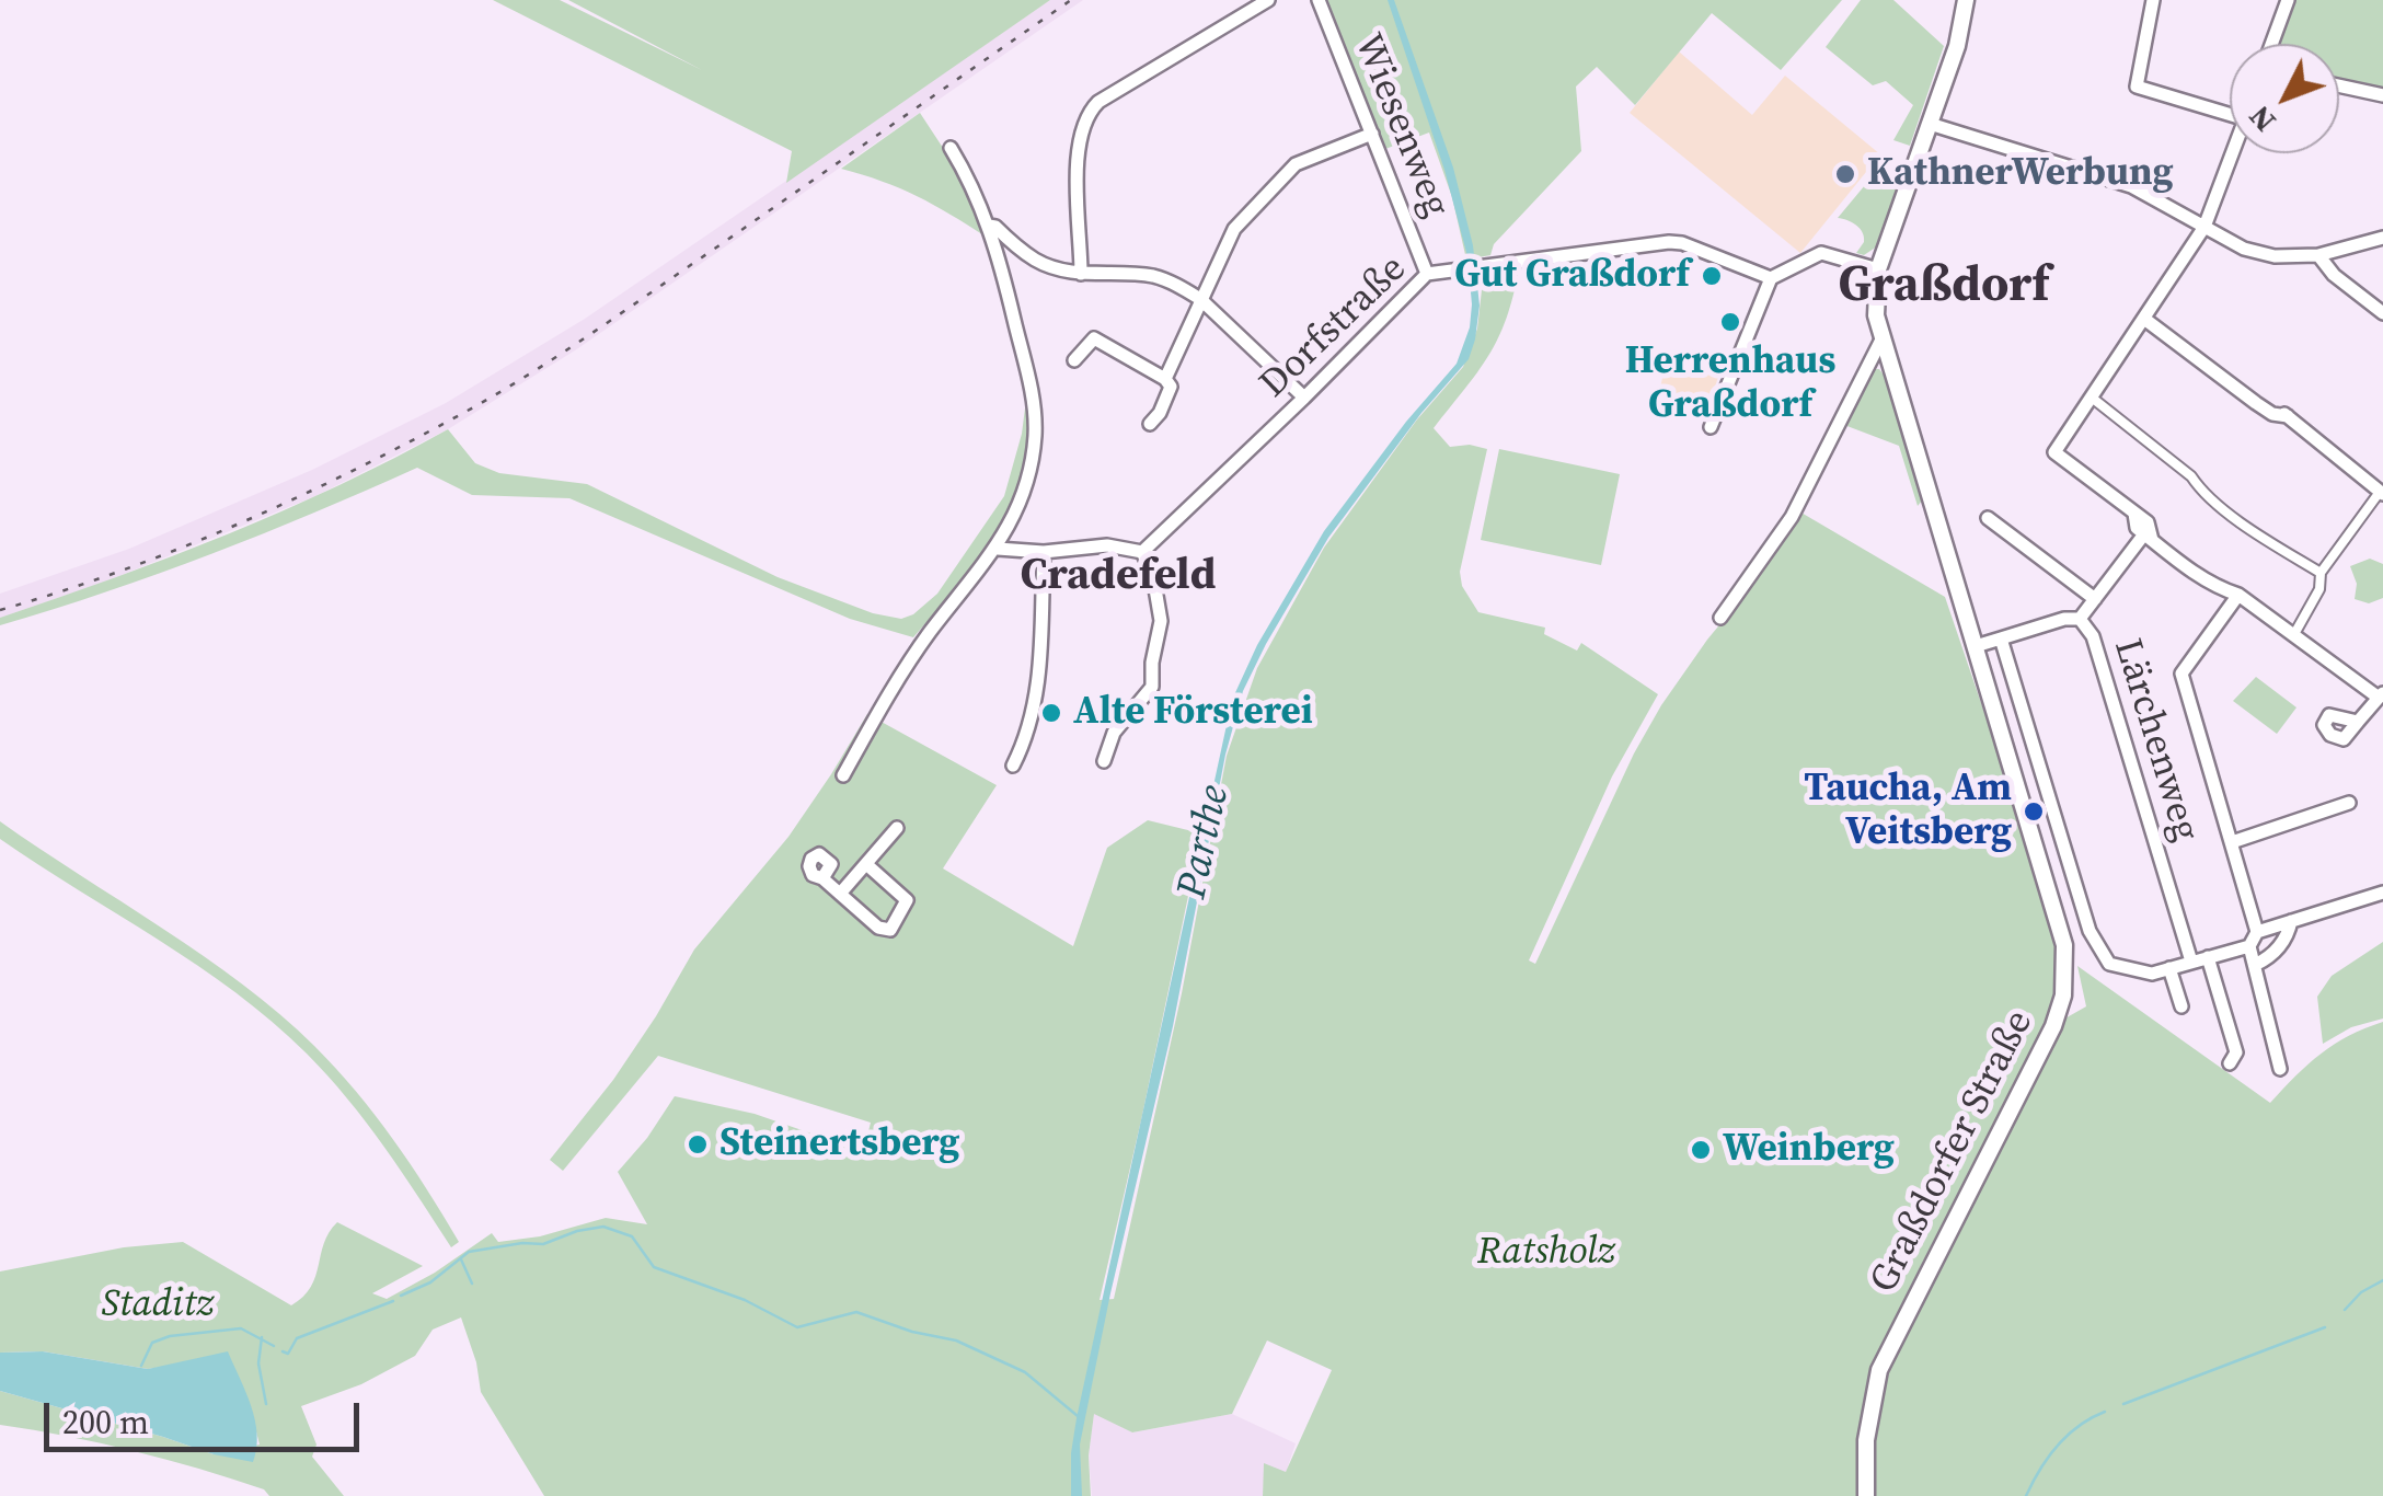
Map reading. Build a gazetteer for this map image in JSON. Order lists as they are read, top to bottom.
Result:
{
  "streets": {
    "street": [
      "Wiesenweg",
      "Dorfstraße",
      "Lärchenweg",
      "Graßdorfer Straße"
    ]
  },
  "crossings": [
    ["Wiesenweg", "Dorfstraße"]
  ],
  "districts": ["Graßdorf", "Cradefeld"],
  "water": ["Parthe"],
  "parks": ["Ratsholz", "Staditz"],
  "places": [
    "KathnerWerbung",
    "Gut Graßdorf",
    "Herrenhaus Graßdorf",
    "Alte Försterei",
    "Taucha, Am Veitsberg",
    "Steinertsberg",
    "Weinberg"
  ],
  "scale_bar": "200 m",
  "north": "bottom left"
}
